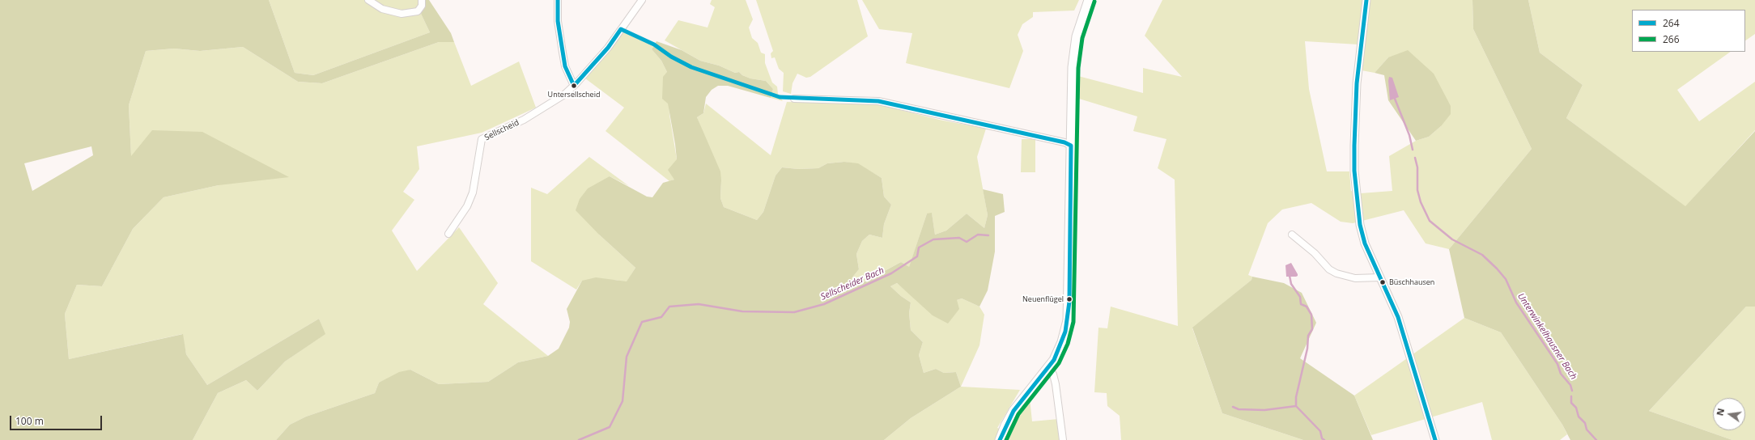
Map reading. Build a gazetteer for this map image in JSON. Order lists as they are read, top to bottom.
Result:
{
  "streets": {
    "street": ["Sellscheid"]
  },
  "water": ["Sellscheider Bach", "Unterwinkelhausner Bach"],
  "places": ["Untersellscheid", "Büschhausen", "Neuenflügel"],
  "lines": ["transit line 264", "transit line 266"],
  "legend": ["264", "266"],
  "scale_bar": "100 m",
  "north": "left"
}
